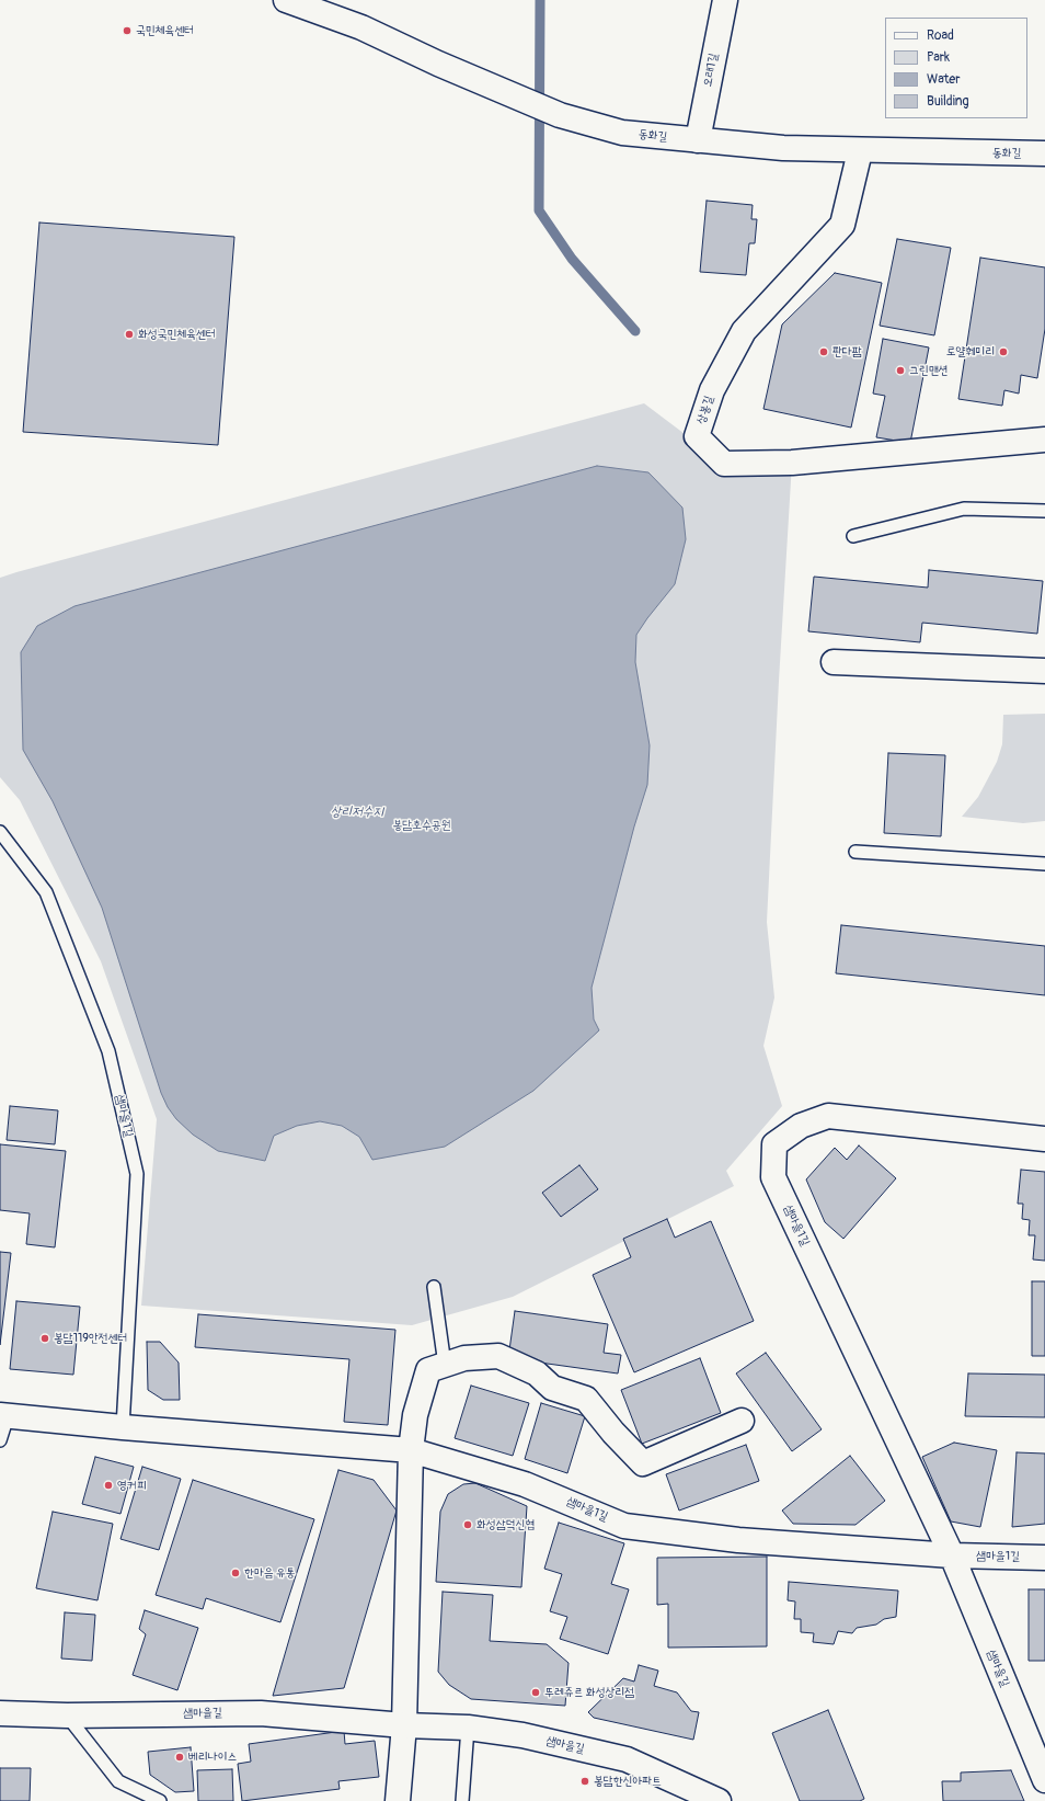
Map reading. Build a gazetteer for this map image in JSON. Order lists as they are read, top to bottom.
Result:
{
  "streets": {
    "street": [
      "오래1길",
      "동화길",
      "상봉길",
      "샘마을1길",
      "샘마을길"
    ]
  },
  "crossings": [
    ["오래1길", "동화길"],
    ["동화길", "상봉길"],
    ["샘마을1길", "샘마을길"]
  ],
  "water": ["상리저수지"],
  "parks": ["봉담호수공원"],
  "places": [
    "국민체육센터",
    "화성국민체육센터",
    "판다팜",
    "로얄훼미리",
    "그린맨션",
    "봉담119안전센터",
    "영커피",
    "화성삼덕신협",
    "한마음 유통",
    "뚜레쥬르 화성상리점",
    "베리나이스",
    "봉담한신아파트"
  ],
  "legend": [
    "Road",
    "Park",
    "Water",
    "Building"
  ]
}
